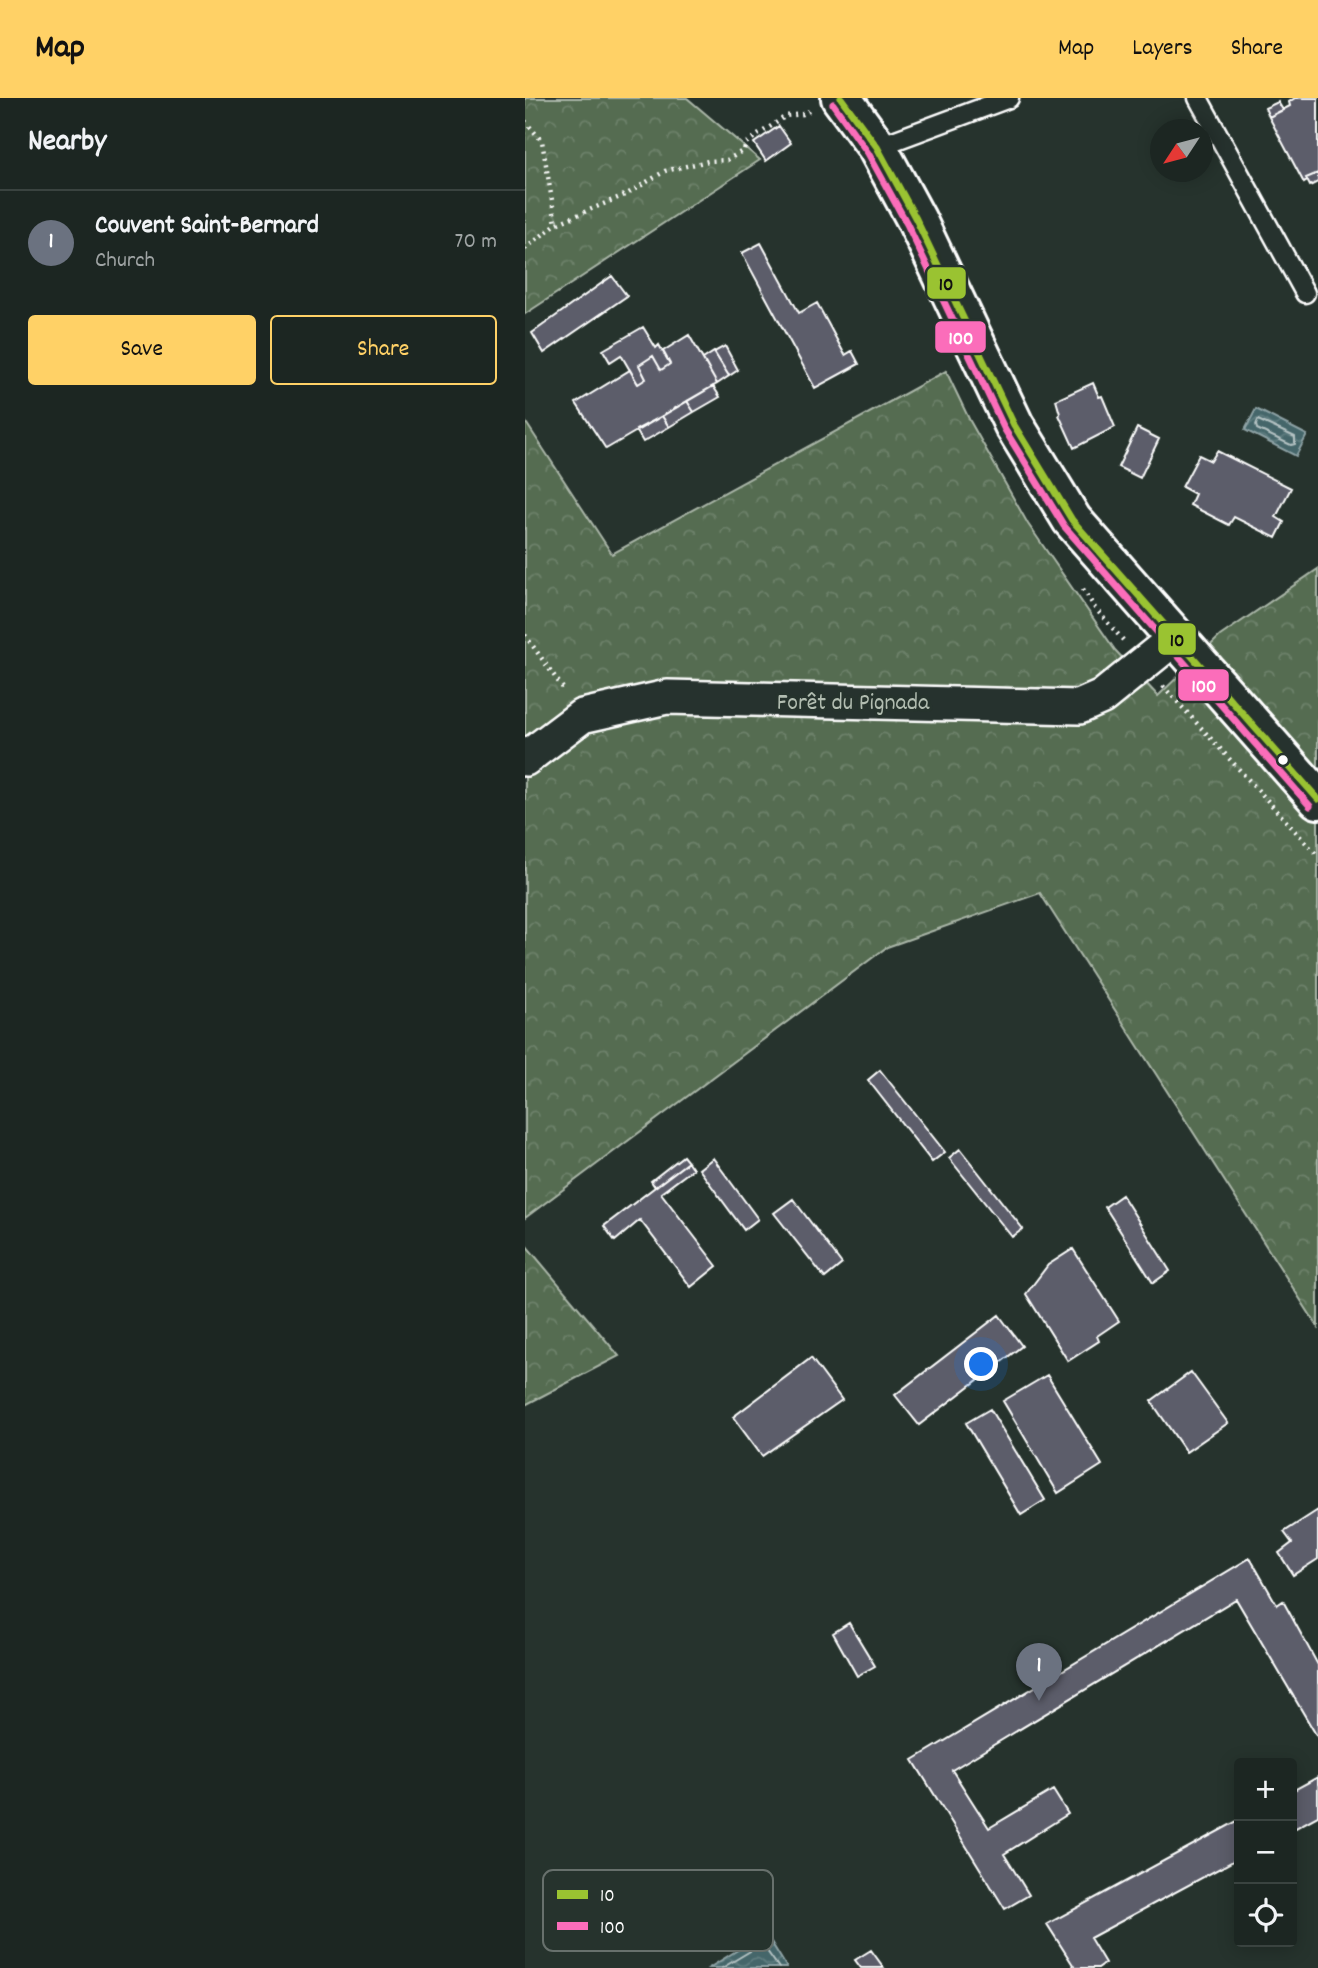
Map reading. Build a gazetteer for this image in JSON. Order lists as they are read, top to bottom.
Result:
{
  "parks": ["Forêt du Pignada"],
  "lines": ["transit line 10", "transit line 100"],
  "legend": ["10", "100"],
  "north": "bottom left",
  "page": {
    "header": "Map",
    "nav": ["Map", "Layers", "Share"],
    "heading": "Nearby",
    "list": [
      {
        "mark": "1",
        "name": "Couvent Saint-Bernard",
        "note": "Church",
        "value": "70 m"
      }
    ],
    "buttons": ["Save", "Share"],
    "pins": "1",
    "map_buttons": ["+", "−"]
  }
}
